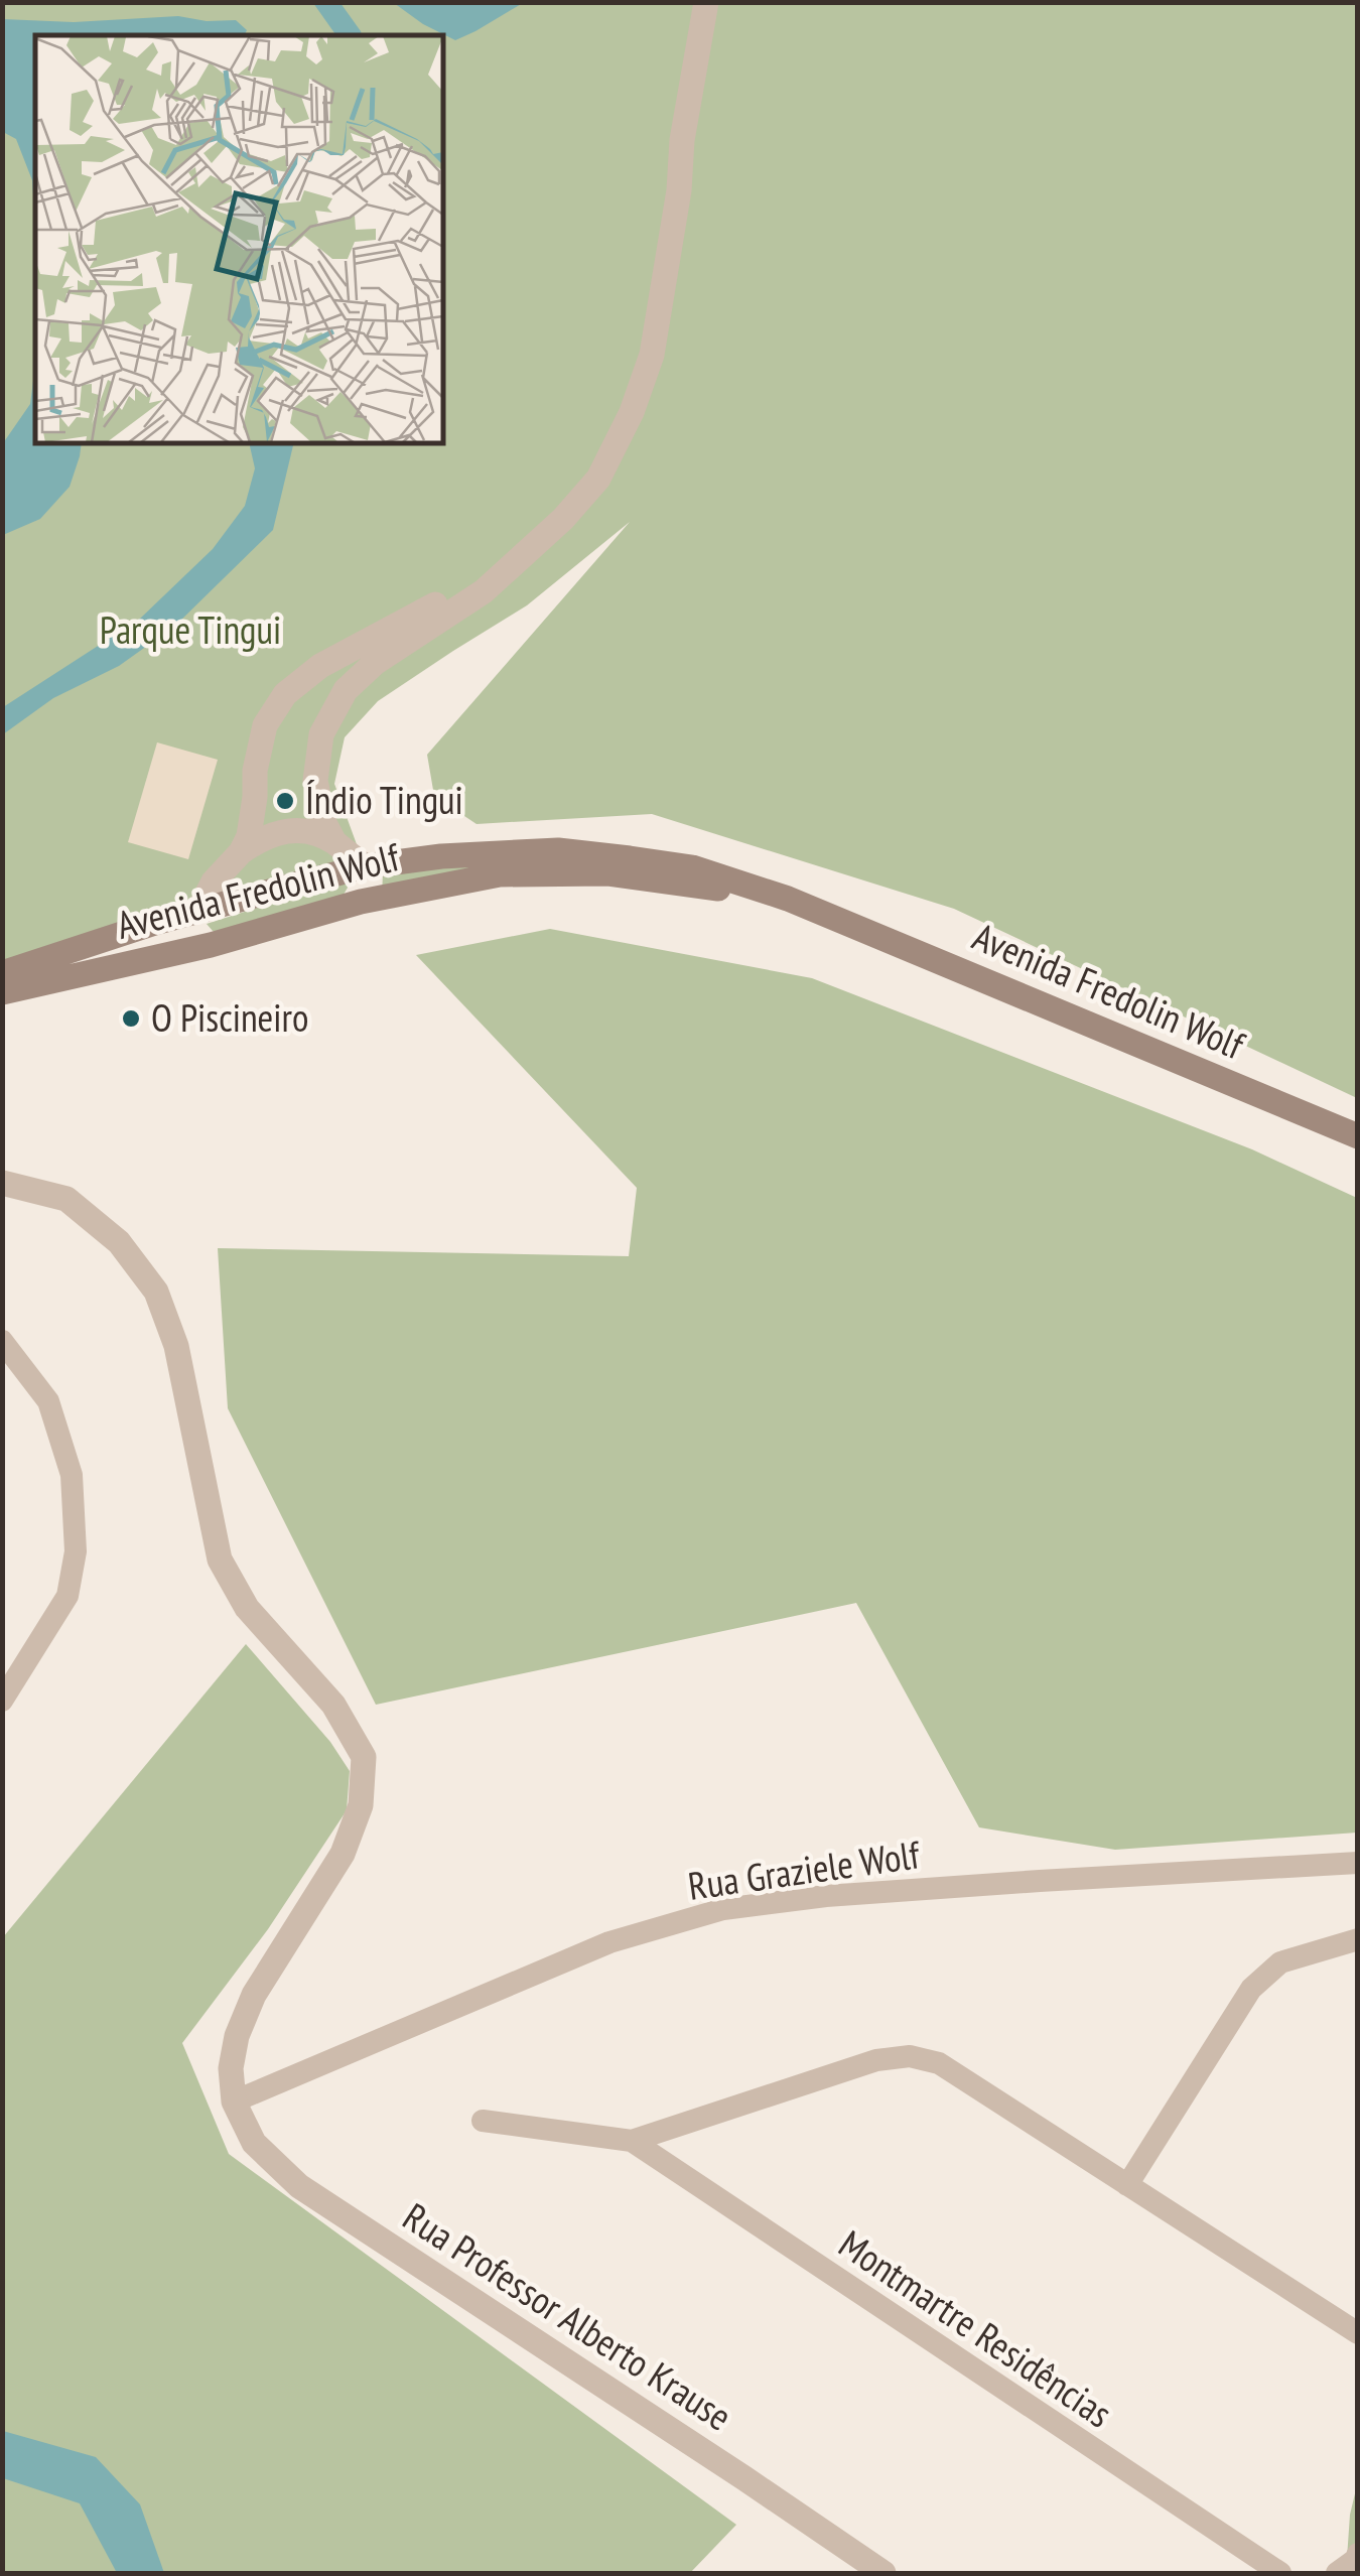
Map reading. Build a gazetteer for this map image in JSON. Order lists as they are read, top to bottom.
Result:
{
  "streets": {
    "main road": ["Avenida Fredolin Wolf"],
    "street": ["Rua Graziele Wolf", "Rua Professor Alberto Krause", "Montmartre Residências"]
  },
  "crossings": [
    ["Rua Graziele Wolf", "Rua Professor Alberto Krause"]
  ],
  "parks": ["Parque Tingui"],
  "places": ["Índio Tingui", "O Piscineiro"]
}
